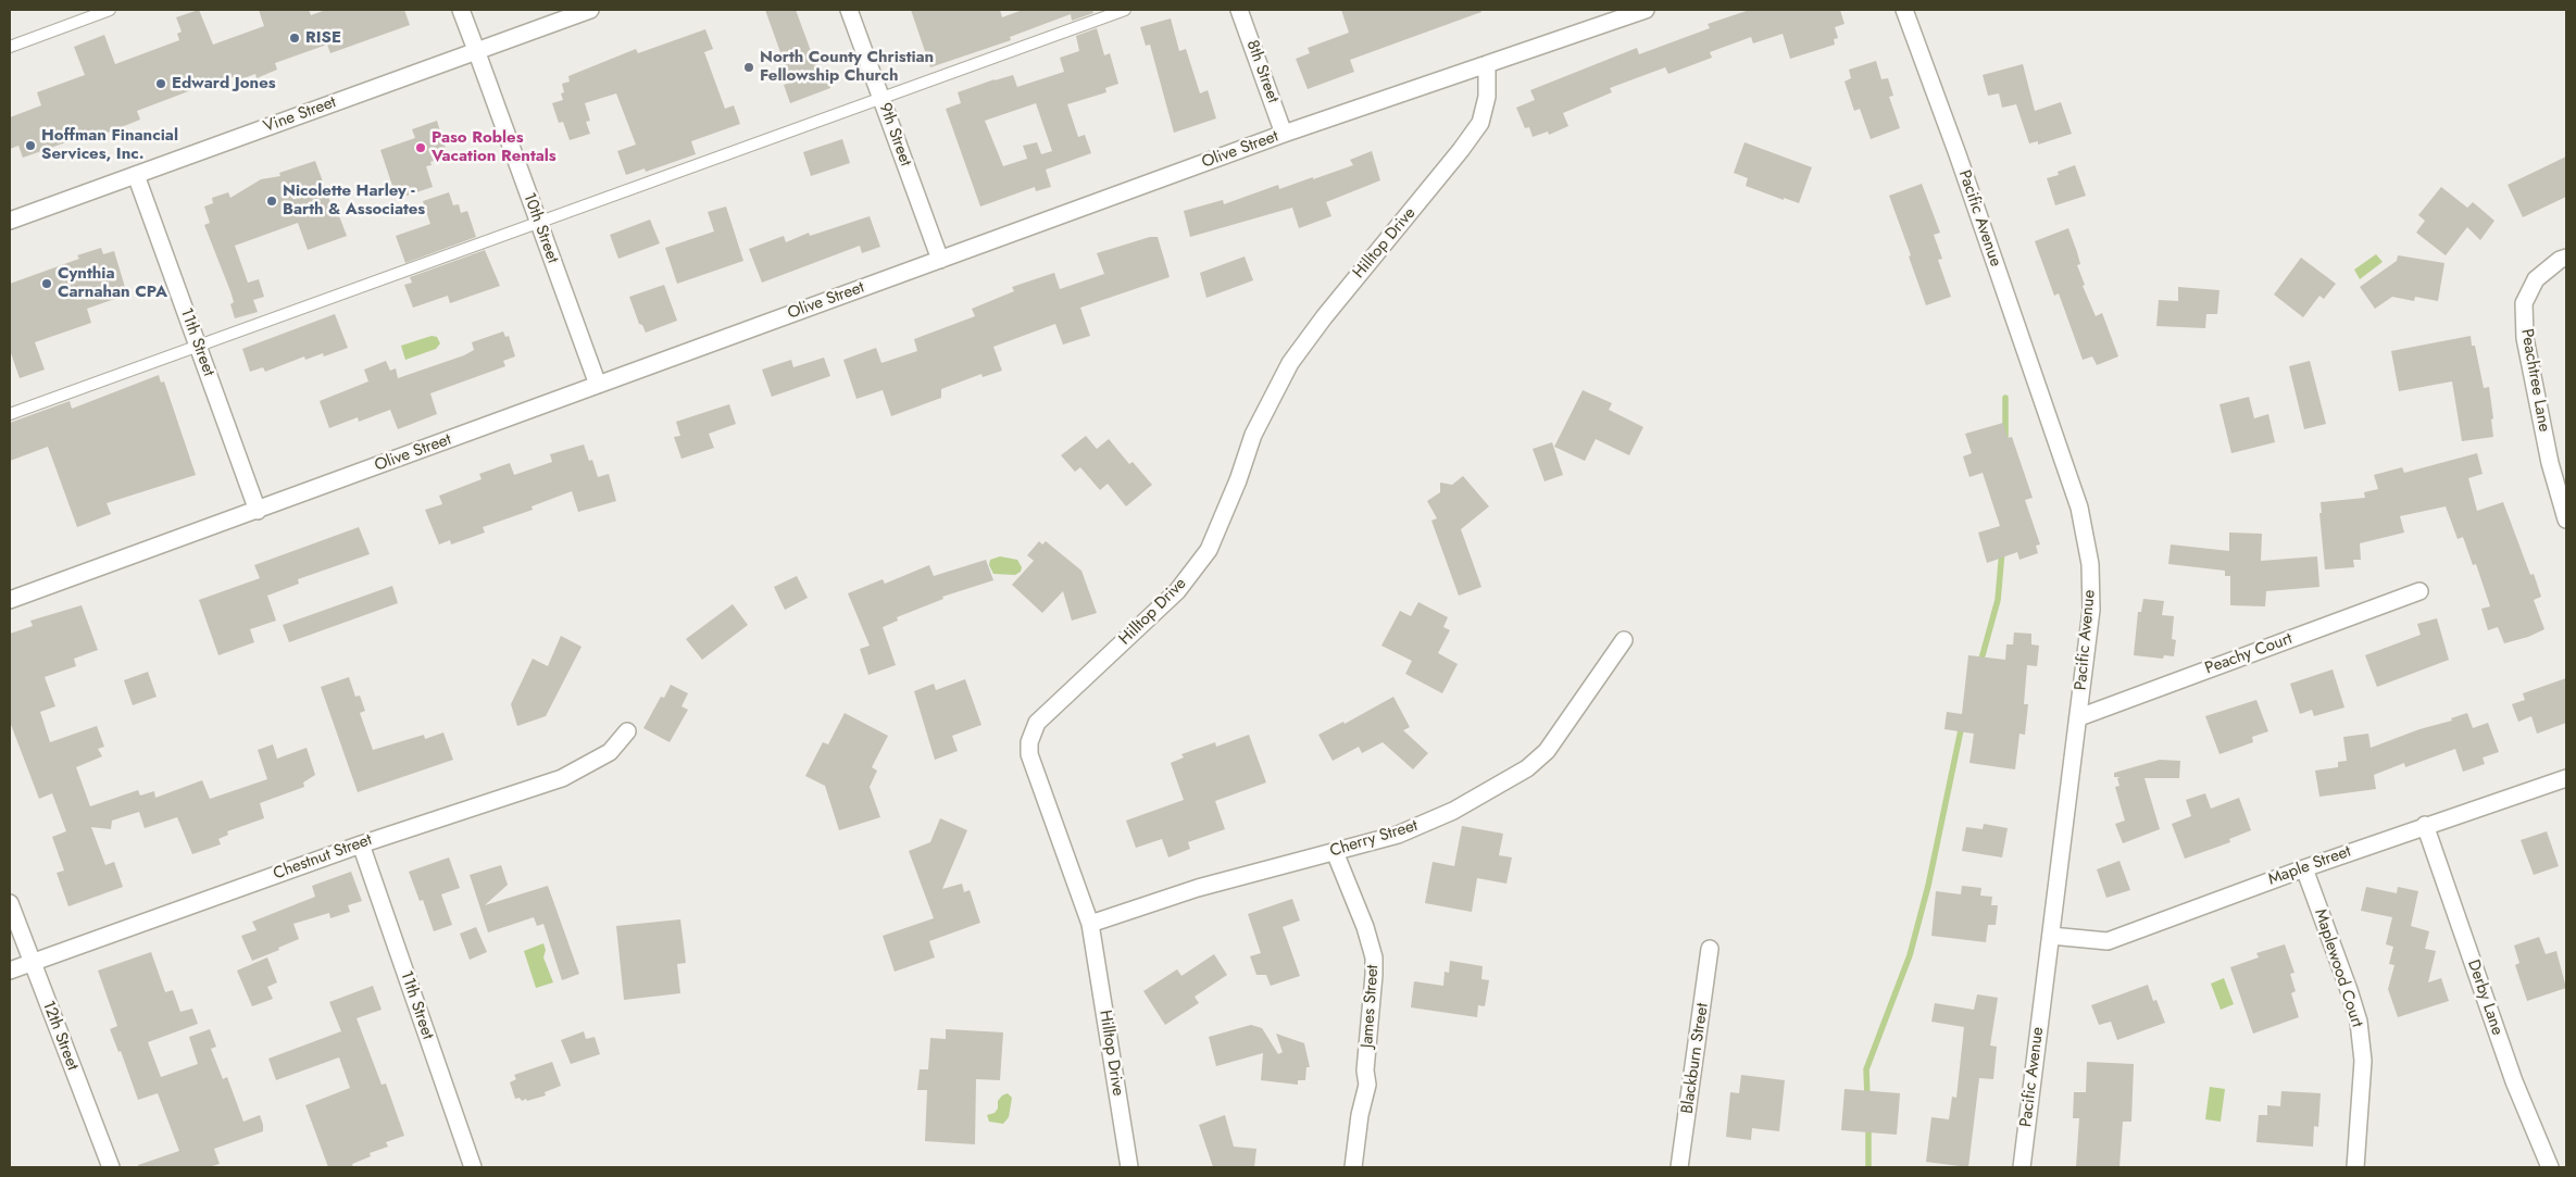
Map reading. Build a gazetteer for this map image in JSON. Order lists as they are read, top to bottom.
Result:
{
  "streets": {
    "street": [
      "8th Street",
      "Vine Street",
      "9th Street",
      "Olive Street",
      "Pacific Avenue",
      "10th Street",
      "Hilltop Drive",
      "11th Street",
      "Peachtree Lane",
      "Peachy Court",
      "Cherry Street",
      "Chestnut Street",
      "Maple Street",
      "Maplewood Court",
      "Derby Lane",
      "James Street",
      "12th Street",
      "Blackburn Street"
    ]
  },
  "crossings": [
    ["8th Street", "Olive Street"],
    ["Vine Street", "10th Street"],
    ["Vine Street", "11th Street"],
    ["9th Street", "Olive Street"],
    ["Olive Street", "10th Street"],
    ["Olive Street", "Hilltop Drive"],
    ["Olive Street", "11th Street"],
    ["Pacific Avenue", "Peachy Court"],
    ["Pacific Avenue", "Maple Street"],
    ["Hilltop Drive", "Cherry Street"],
    ["11th Street", "Chestnut Street"],
    ["Cherry Street", "James Street"],
    ["Chestnut Street", "12th Street"],
    ["Maple Street", "Maplewood Court"],
    ["Maple Street", "Derby Lane"]
  ],
  "places": [
    "RISE",
    "North County Christian Fellowship Church",
    "Edward Jones",
    "Hoffman Financial Services, Inc.",
    "Paso Robles Vacation Rentals",
    "Nicolette Harley - Barth & Associates",
    "Cynthia Carnahan CPA"
  ]
}
